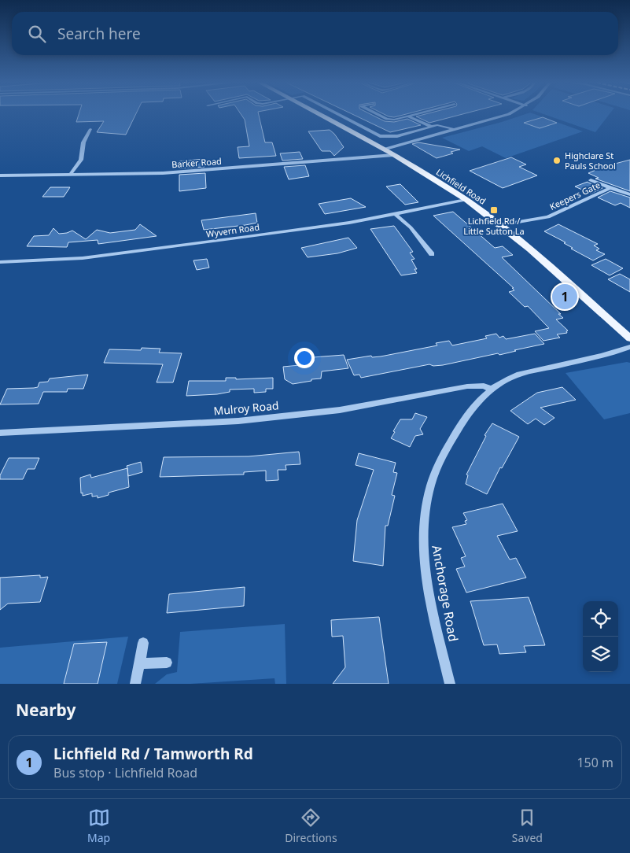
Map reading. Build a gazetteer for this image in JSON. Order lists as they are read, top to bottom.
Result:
{
  "streets": {
    "main road": ["Lichfield Road"],
    "street": [
      "Barker Road",
      "Keepers Gate",
      "Wyvern Road",
      "Mulroy Road",
      "Anchorage Road"
    ]
  },
  "crossings": [
    ["Barker Road", "Lichfield Road"],
    ["Lichfield Road", "Keepers Gate"],
    ["Lichfield Road", "Wyvern Road"],
    ["Mulroy Road", "Anchorage Road"]
  ],
  "places": {
    "other": ["Highclare St Pauls School"],
    "transit": ["Lichfield Rd / Little Sutton La"]
  },
  "page": {
    "search": "Search here",
    "pins": "1",
    "heading": "Nearby",
    "list": [
      {
        "mark": "1",
        "name": "Lichfield Rd / Tamworth Rd",
        "note": "Bus stop · Lichfield Road",
        "value": "150 m"
      }
    ],
    "nav": ["Map", "Directions", "Saved"]
  }
}
